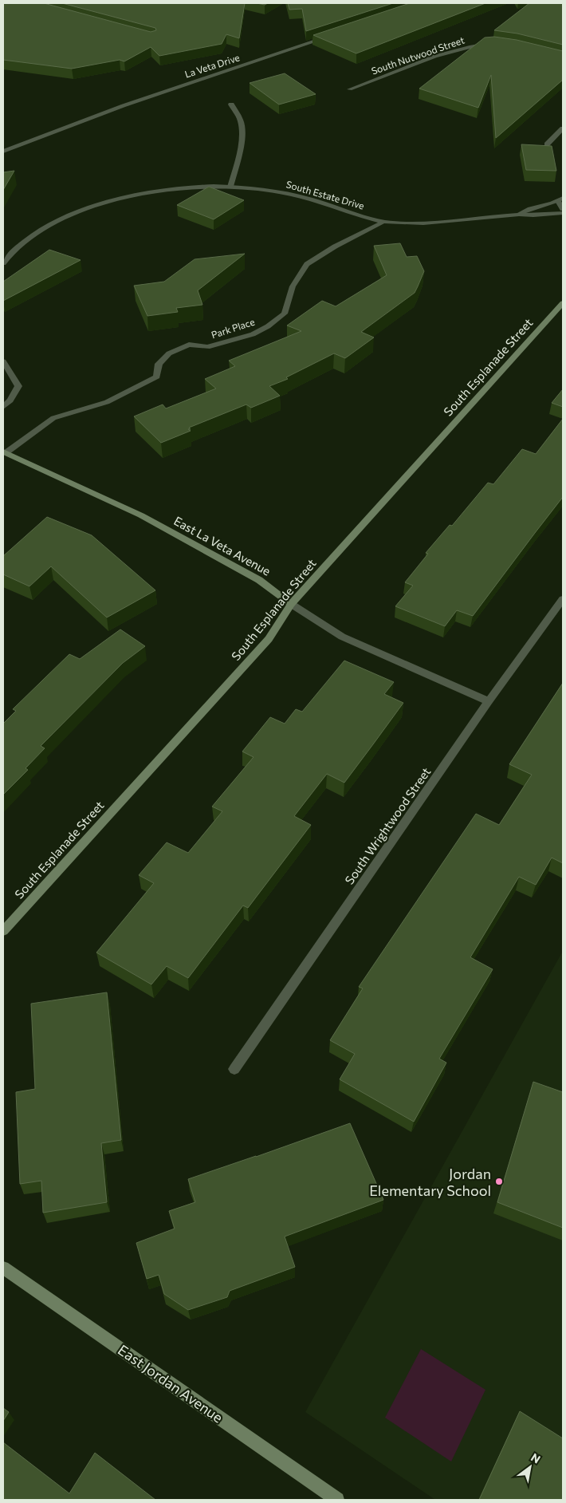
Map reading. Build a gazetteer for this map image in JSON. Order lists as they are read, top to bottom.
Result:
{
  "streets": {
    "main road": ["South Esplanade Street", "East La Veta Avenue", "East Jordan Avenue"],
    "street": [
      "South Nutwood Street",
      "La Veta Drive",
      "South Estate Drive",
      "Park Place",
      "South Wrightwood Street"
    ]
  },
  "crossings": [
    ["South Estate Drive", "Park Place"],
    ["Park Place", "East La Veta Avenue"],
    ["South Esplanade Street", "East La Veta Avenue"],
    ["East La Veta Avenue", "South Wrightwood Street"]
  ],
  "places": ["Jordan Elementary School"],
  "north": "top right"
}
